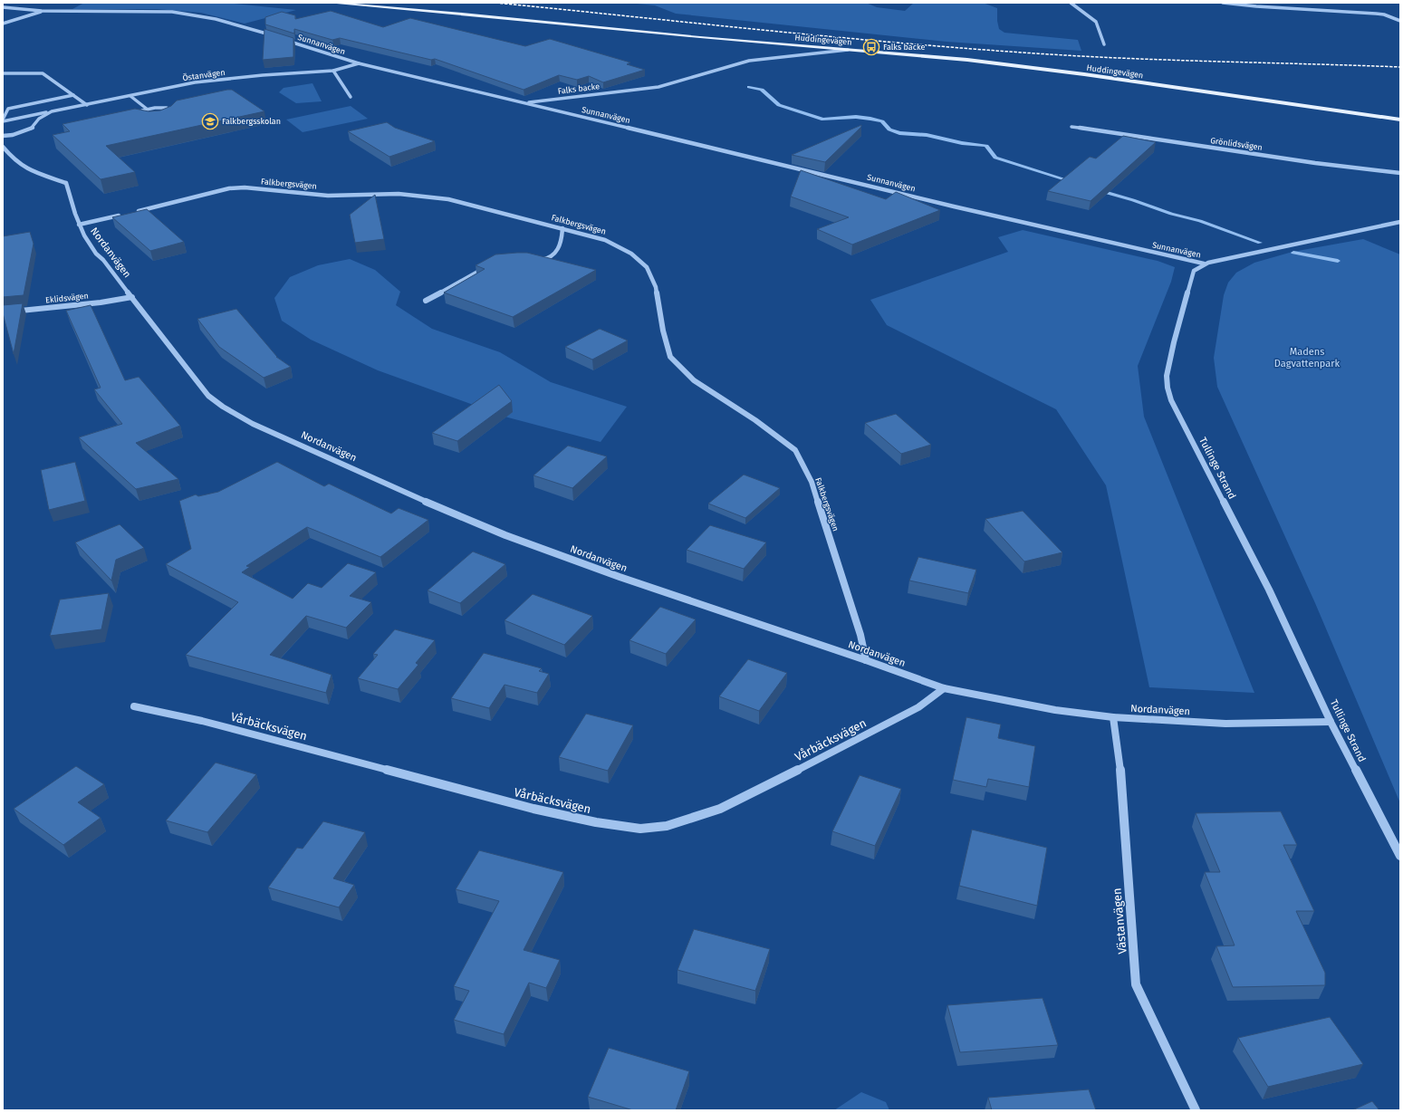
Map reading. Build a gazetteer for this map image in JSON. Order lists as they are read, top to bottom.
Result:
{
  "streets": {
    "main road": ["Huddingevägen"],
    "street": [
      "Sunnanvägen",
      "Östanvägen",
      "Falks backe",
      "Grönlidsvägen",
      "Falkbergsvägen",
      "Nordanvägen",
      "Eklidsvägen",
      "Tullinge Strand",
      "Vårbäcksvägen",
      "Västanvägen"
    ]
  },
  "crossings": [
    ["Huddingevägen", "Falks backe"],
    ["Sunnanvägen", "Östanvägen"],
    ["Sunnanvägen", "Falks backe"],
    ["Sunnanvägen", "Tullinge Strand"],
    ["Falkbergsvägen", "Nordanvägen"],
    ["Nordanvägen", "Eklidsvägen"],
    ["Nordanvägen", "Tullinge Strand"],
    ["Nordanvägen", "Vårbäcksvägen"],
    ["Nordanvägen", "Västanvägen"]
  ],
  "parks": ["Madens Dagvattenpark"],
  "places": {
    "bus stop": ["Falks backe"],
    "school or university": ["Falkbergsskolan"]
  }
}
